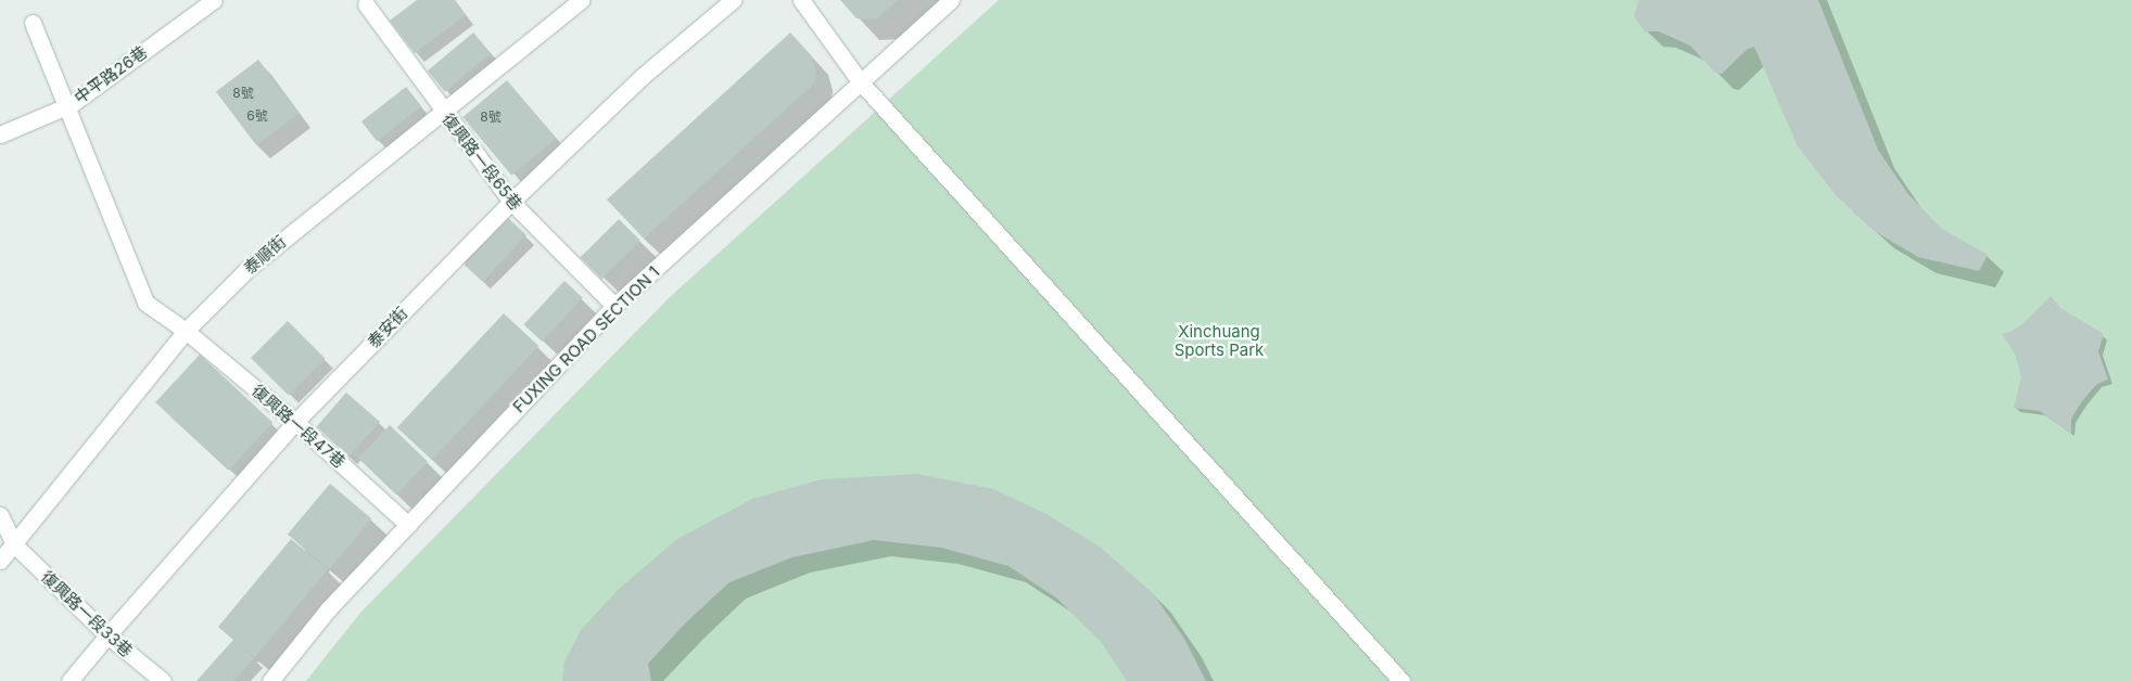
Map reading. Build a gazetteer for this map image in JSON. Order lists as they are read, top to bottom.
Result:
{
  "streets": {
    "street": [
      "中平路26巷",
      "復興路一段65巷",
      "泰順街",
      "泰安街",
      "FUXING ROAD SECTION 1",
      "復興路一段47巷",
      "復興路一段33巷"
    ]
  },
  "crossings": [
    ["中平路26巷", "復興路一段47巷"],
    ["復興路一段65巷", "泰順街"],
    ["復興路一段65巷", "泰安街"],
    ["復興路一段65巷", "FUXING ROAD SECTION 1"],
    ["泰順街", "復興路一段47巷"],
    ["泰順街", "復興路一段33巷"],
    ["泰安街", "復興路一段47巷"],
    ["泰安街", "復興路一段33巷"],
    ["FUXING ROAD SECTION 1", "復興路一段47巷"]
  ],
  "parks": ["Xinchuang Sports Park"],
  "house_numbers": ["8號", "6號", "8號"]
}
